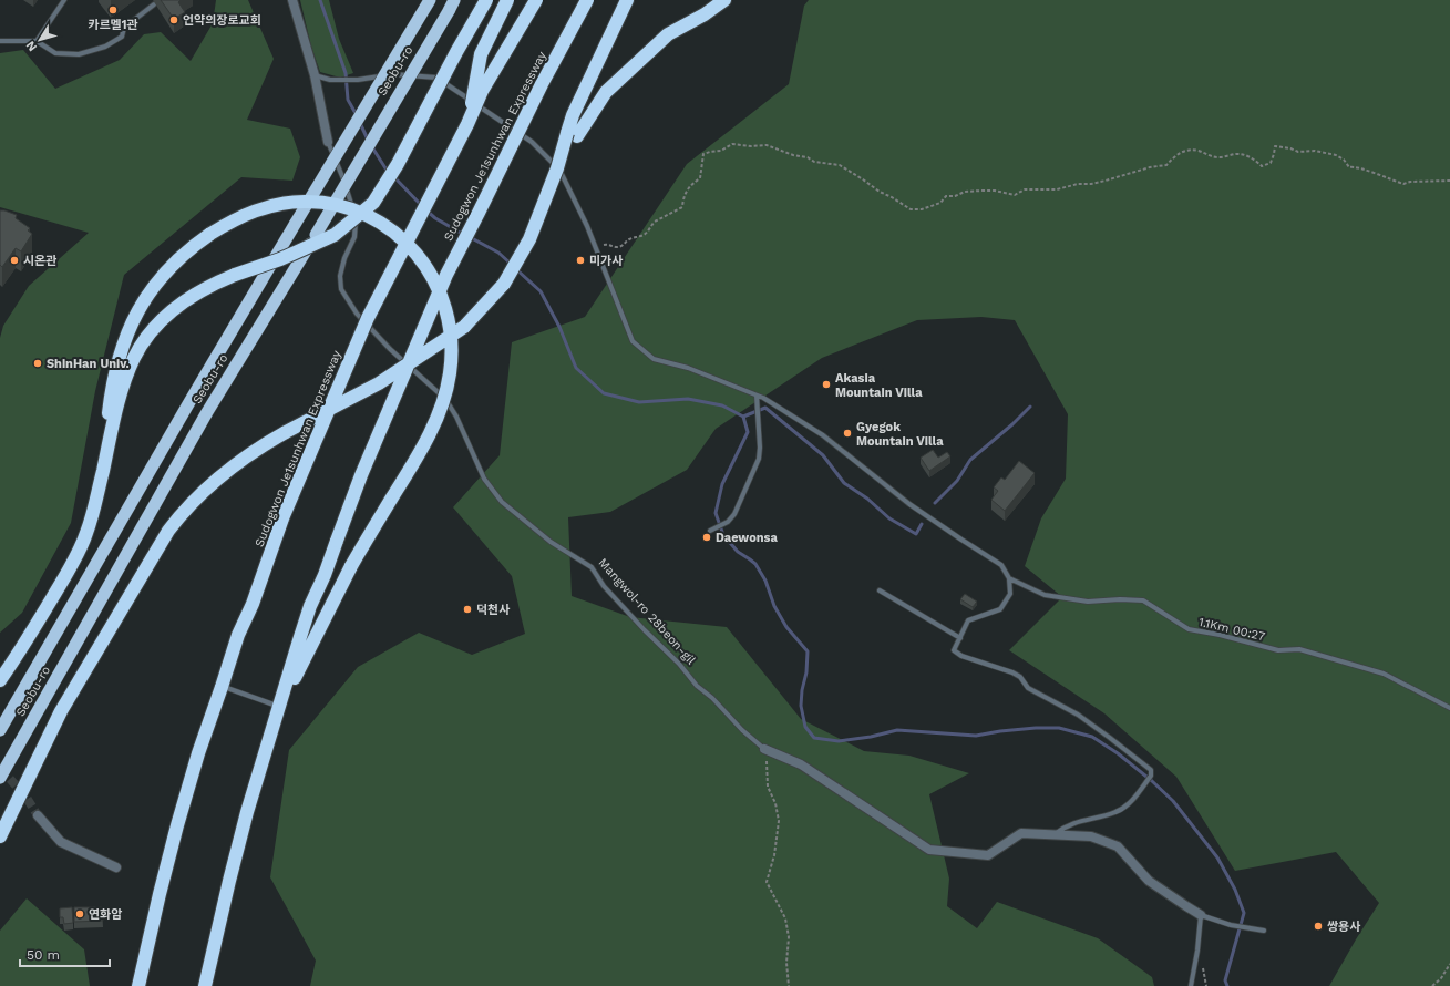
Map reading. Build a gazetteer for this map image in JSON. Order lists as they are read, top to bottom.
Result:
{
  "streets": {
    "highway": ["Seobu-ro", "Sudogwon Je1sunhwan Expressway"],
    "street": ["Mangwol-ro 28beon-gil"],
    "lane": ["1.1Km 00:27"]
  },
  "places": [
    "카르멜1관",
    "언약의장로교회",
    "시온관",
    "미가사",
    "ShinHan Univ.",
    "Akasia Mountain Villa",
    "Gyegok Mountain Villa",
    "Daewonsa",
    "덕천사",
    "연화암",
    "쌍용사"
  ],
  "scale_bar": "50 m",
  "north": "bottom left"
}
